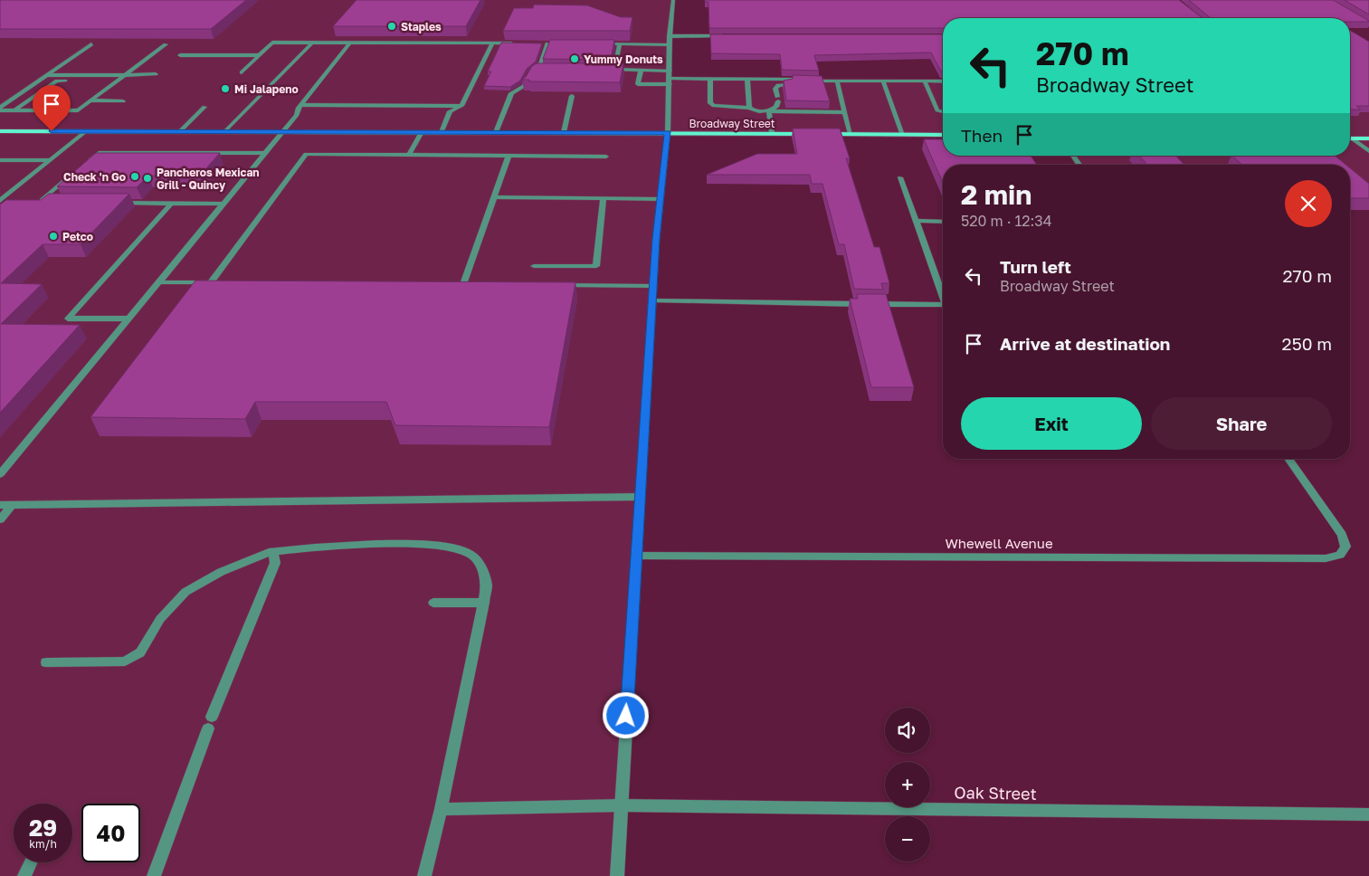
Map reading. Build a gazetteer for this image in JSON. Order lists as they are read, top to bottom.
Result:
{
  "streets": {
    "main road": ["Broadway Street"],
    "street": ["Whewell Avenue", "Oak Street"]
  },
  "places": [
    "Staples",
    "Yummy Donuts",
    "Mi Jalapeno",
    "Check 'n Go",
    "Pancheros Mexican Grill - Quincy",
    "Petco"
  ],
  "page": {
    "turn": ["270 m", "Broadway Street"],
    "then": "Then",
    "heading": ["2 min", "520 m · 12:34"],
    "list": [
      {
        "name": "Turn left",
        "note": "Broadway Street",
        "value": "270 m"
      },
      {
        "name": "Arrive at destination",
        "value": "250 m"
      }
    ],
    "buttons": ["Exit", "Share"],
    "map_buttons": ["+", "−"],
    "speed": "29 km/h",
    "limit": "40"
  }
}
